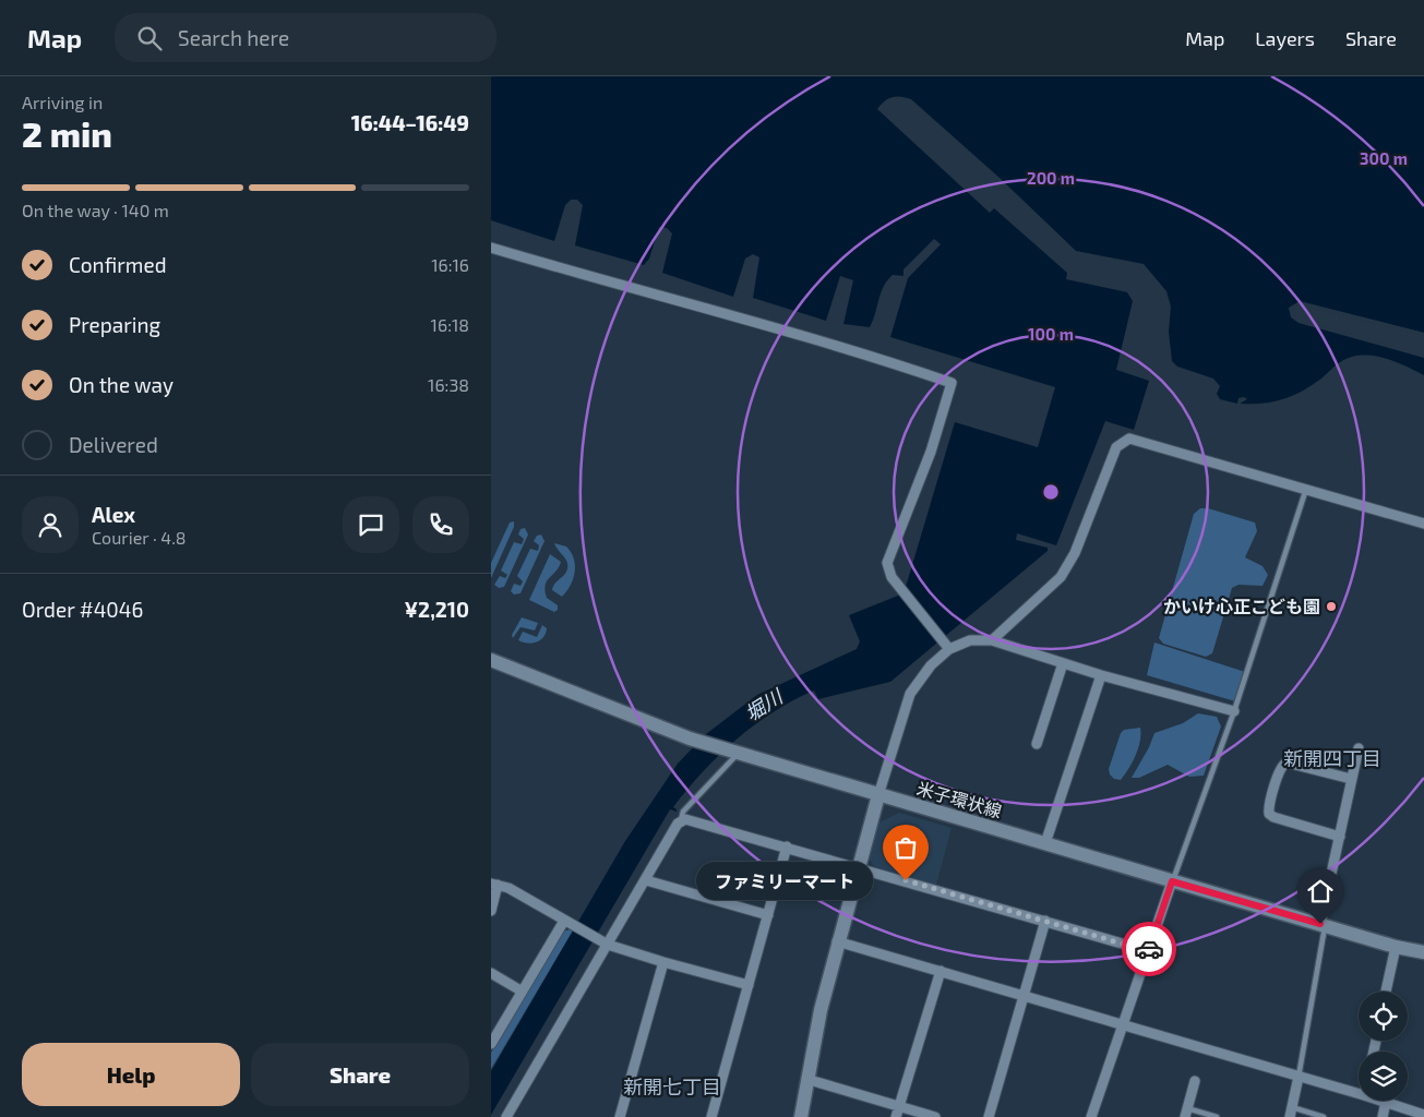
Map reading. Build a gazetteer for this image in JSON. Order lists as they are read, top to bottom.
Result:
{
  "streets": {
    "main road": ["米子環状線"]
  },
  "districts": ["新開四丁目", "新開七丁目"],
  "water": ["堀川"],
  "places": ["かいけ心正こども園", "ファミリーマート"],
  "page": {
    "header": "Map",
    "search": "Search here",
    "nav": ["Map", "Layers", "Share"],
    "heading": ["2 min", "Arriving in", "16:44–16:49"],
    "panel": [
      "Alex",
      "Courier · 4.8",
      "Order #4046",
      "¥2,210"
    ],
    "bar": "On the way · 140 m",
    "list": [
      ["Confirmed", "16:16"],
      ["Preparing", "16:18"],
      ["On the way", "16:38"],
      "Delivered"
    ],
    "bubble": "ファミリーマート",
    "buttons": ["Help", "Share"]
  },
  "rings": ["300 m", "200 m", "100 m"]
}
